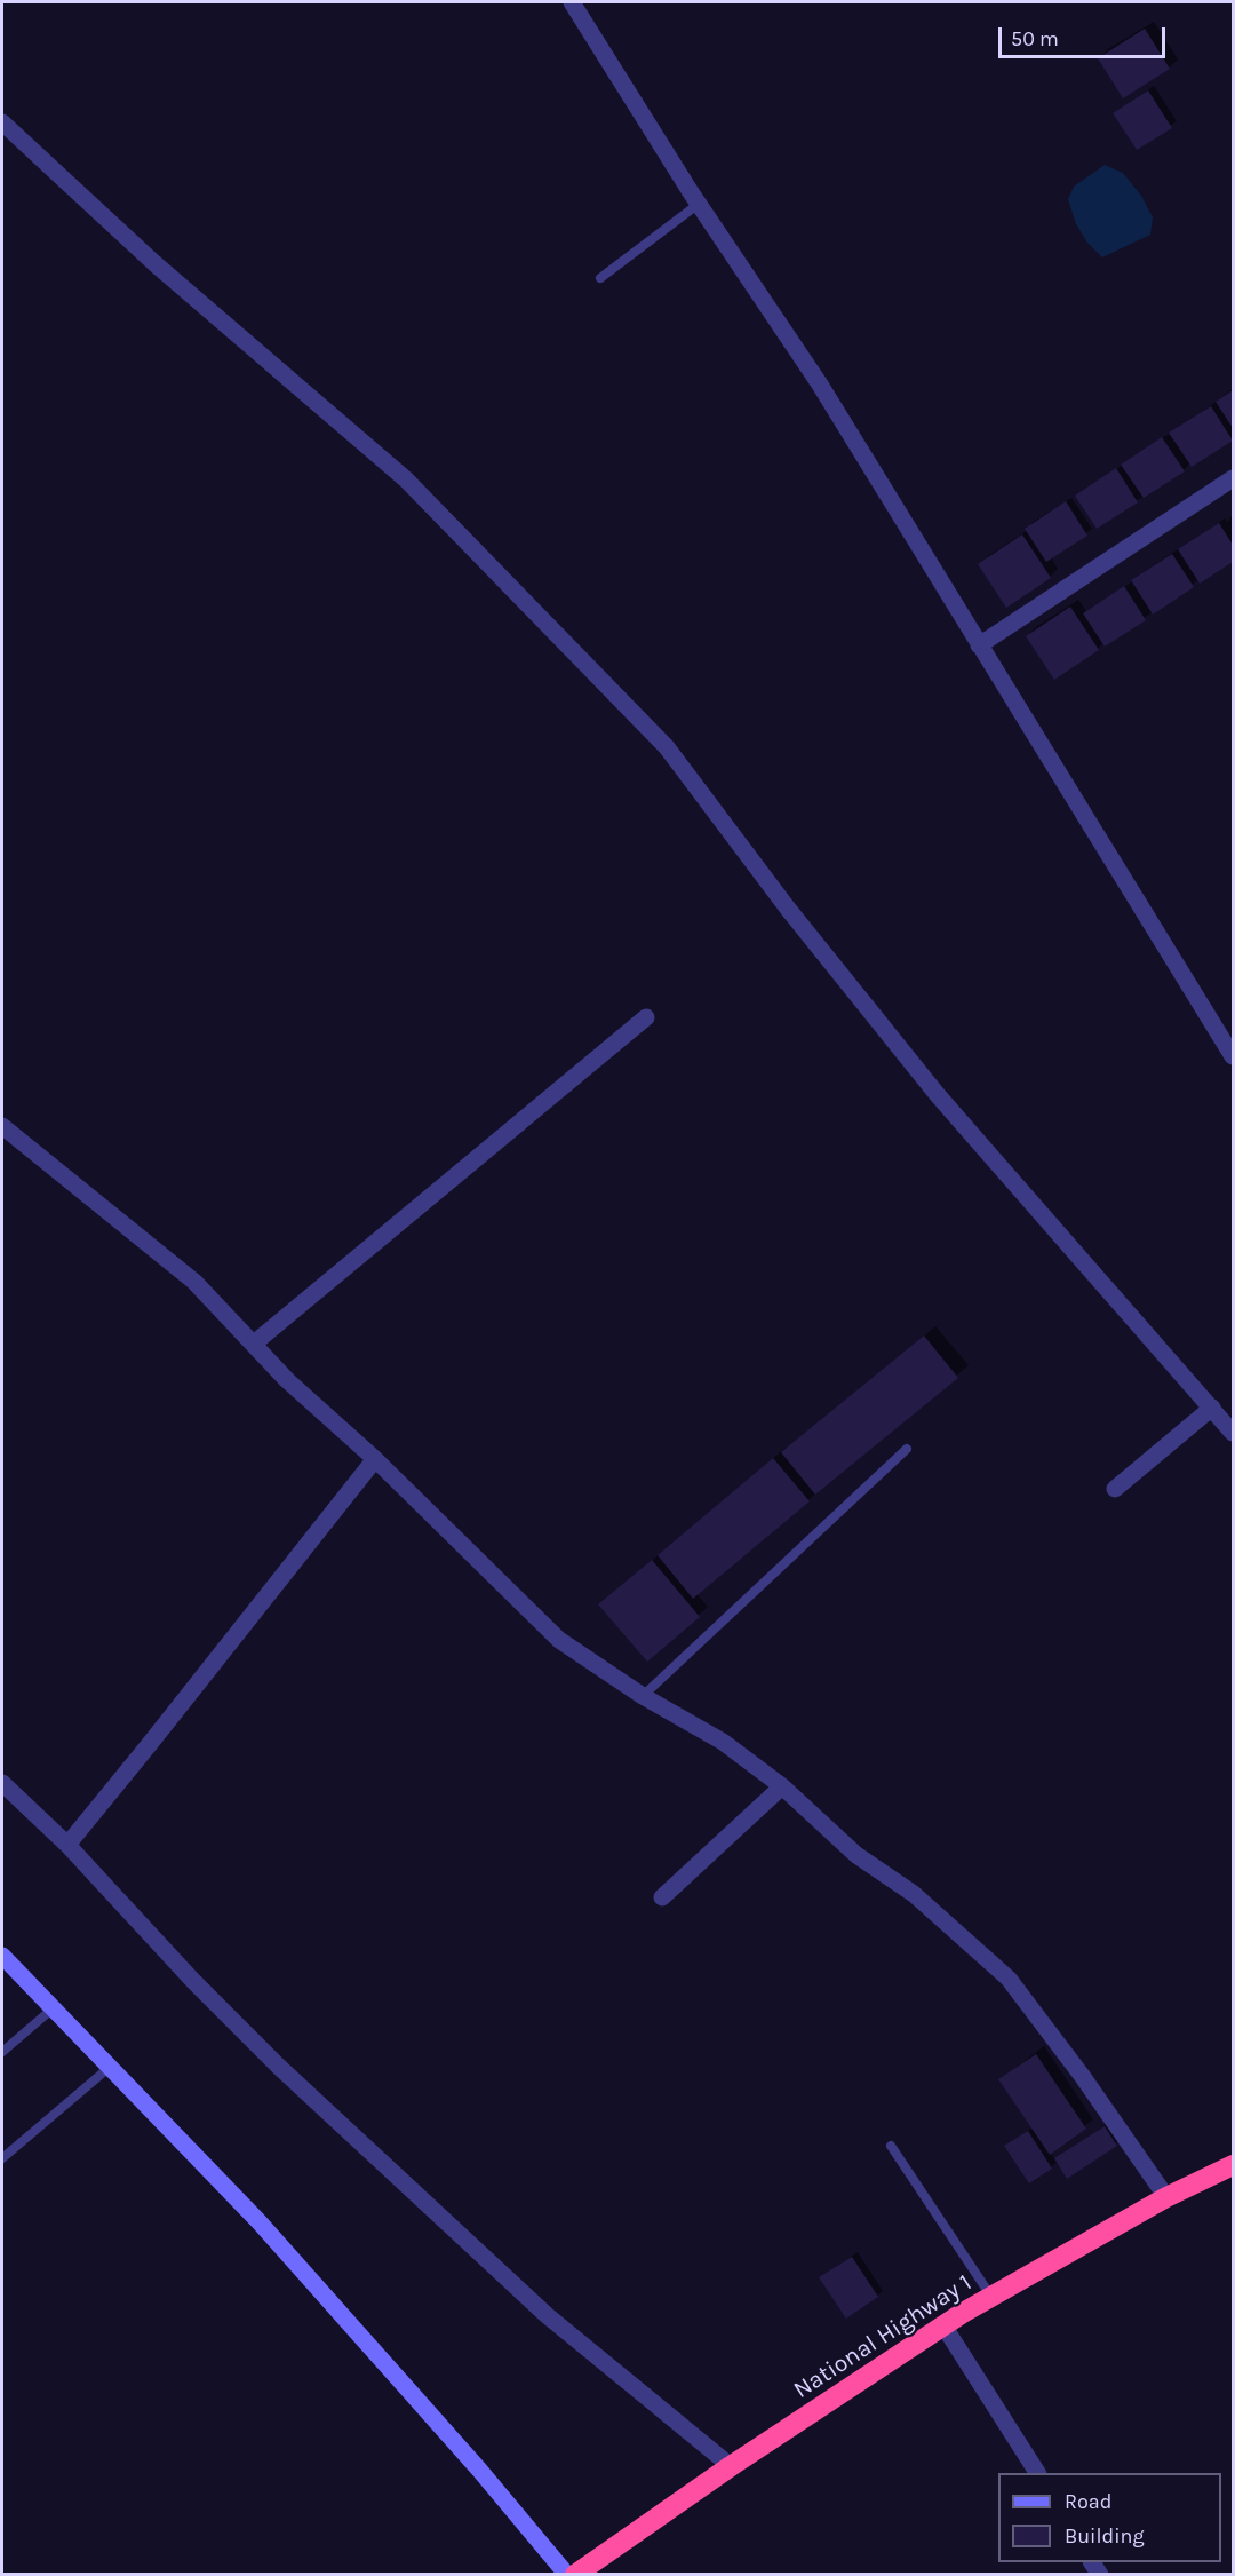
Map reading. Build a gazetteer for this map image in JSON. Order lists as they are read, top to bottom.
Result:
{
  "streets": {
    "highway": ["National Highway 1"]
  },
  "legend": ["Road", "Building"],
  "scale_bar": "50 m"
}
